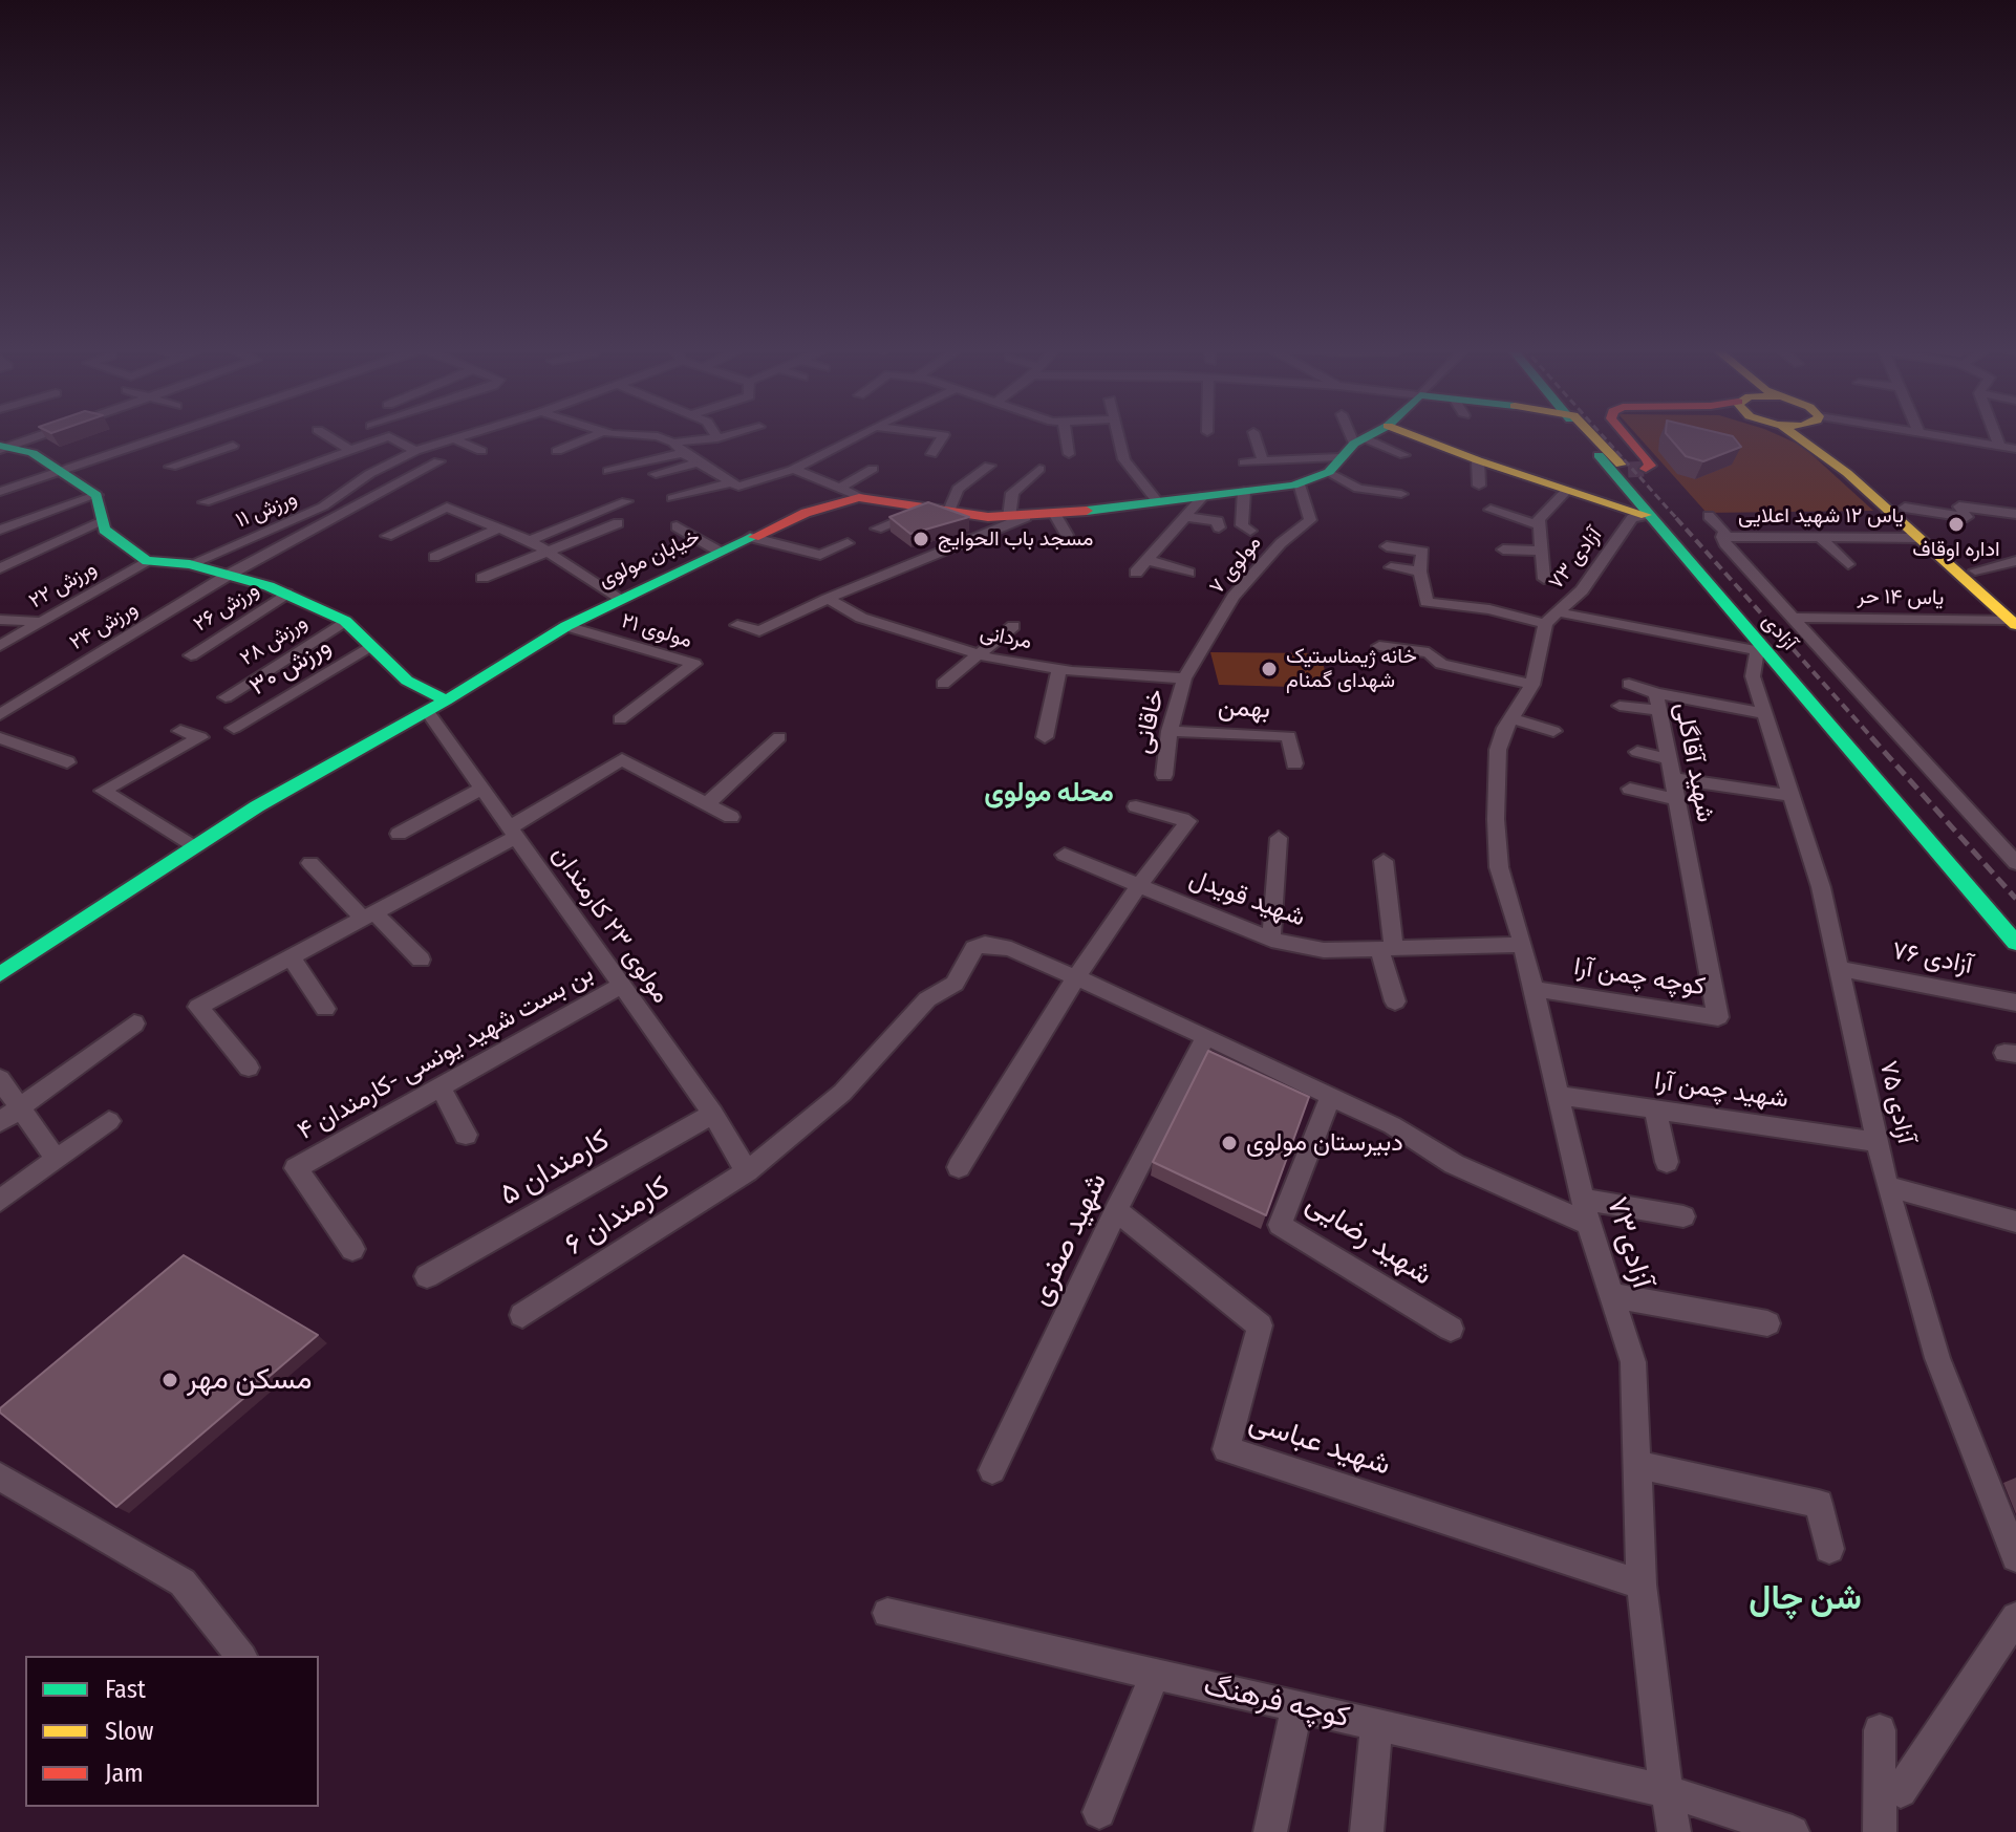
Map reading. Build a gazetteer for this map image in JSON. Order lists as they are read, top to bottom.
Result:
{
  "streets": {
    "street": [
      "ورزش ۱۱",
      "یاس ۱۲ شهید اعلایی",
      "خیابان مولوی",
      "آزادی ۷۳",
      "مولوی ۷",
      "ورزش ۲۲",
      "یاس ۱۴ حر",
      "ورزش ۲۶",
      "ورزش ۲۴",
      "مولوی ۲۱",
      "آزادی",
      "مردانی",
      "ورزش ۲۸",
      "ورزش ۳۰",
      "بهمن",
      "خاقانی",
      "شهید آقاگلی",
      "شهید قویدل",
      "مولوی ۲۳ کارمندان",
      "آزادی ۷۶",
      "کوچه چمن آرا",
      "بن بست شهید یونسی -کارمندان ۴",
      "شهید چمن آرا",
      "آزادی ۷۵",
      "کارمندان ۵",
      "کارمندان ۶",
      "شهید صفری",
      "شهید رضایی",
      "آزادی۷۳",
      "شهید عباسی",
      "کوچه فرهنگ"
    ]
  },
  "crossings": [
    ["خیابان مولوی", "مولوی ۷"],
    ["خیابان مولوی", "مولوی ۲۱"],
    ["خیابان مولوی", "مولوی ۲۳ کارمندان"],
    ["آزادی ۷۳", "آزادی"],
    ["آزادی ۷۳", "آزادی۷۳"],
    ["مولوی ۷", "مردانی"],
    ["مولوی ۷", "خاقانی"],
    ["آزادی", "آزادی ۷۵"],
    ["مردانی", "خاقانی"],
    ["بهمن", "خاقانی"],
    ["شهید آقاگلی", "کوچه چمن آرا"],
    ["شهید آقاگلی", "آزادی ۷۵"],
    ["شهید قویدل", "آزادی۷۳"],
    ["مولوی ۲۳ کارمندان", "بن بست شهید یونسی -کارمندان ۴"],
    ["مولوی ۲۳ کارمندان", "کارمندان ۵"],
    ["مولوی ۲۳ کارمندان", "کارمندان ۶"],
    ["آزادی ۷۶", "آزادی ۷۵"],
    ["کوچه چمن آرا", "آزادی۷۳"],
    ["شهید چمن آرا", "آزادی ۷۵"],
    ["شهید چمن آرا", "آزادی۷۳"],
    ["شهید صفری", "شهید عباسی"],
    ["آزادی۷۳", "شهید عباسی"],
    ["آزادی۷۳", "کوچه فرهنگ"]
  ],
  "districts": ["محله مولوی", "شن چال"],
  "places": [
    "اداره اوقاف",
    "مسجد باب الحوایج",
    "خانه ژیمناستیک شهدای گمنام",
    "دبیرستان مولوی",
    "مسکن مهر"
  ],
  "legend": ["Fast", "Slow", "Jam"]
}
